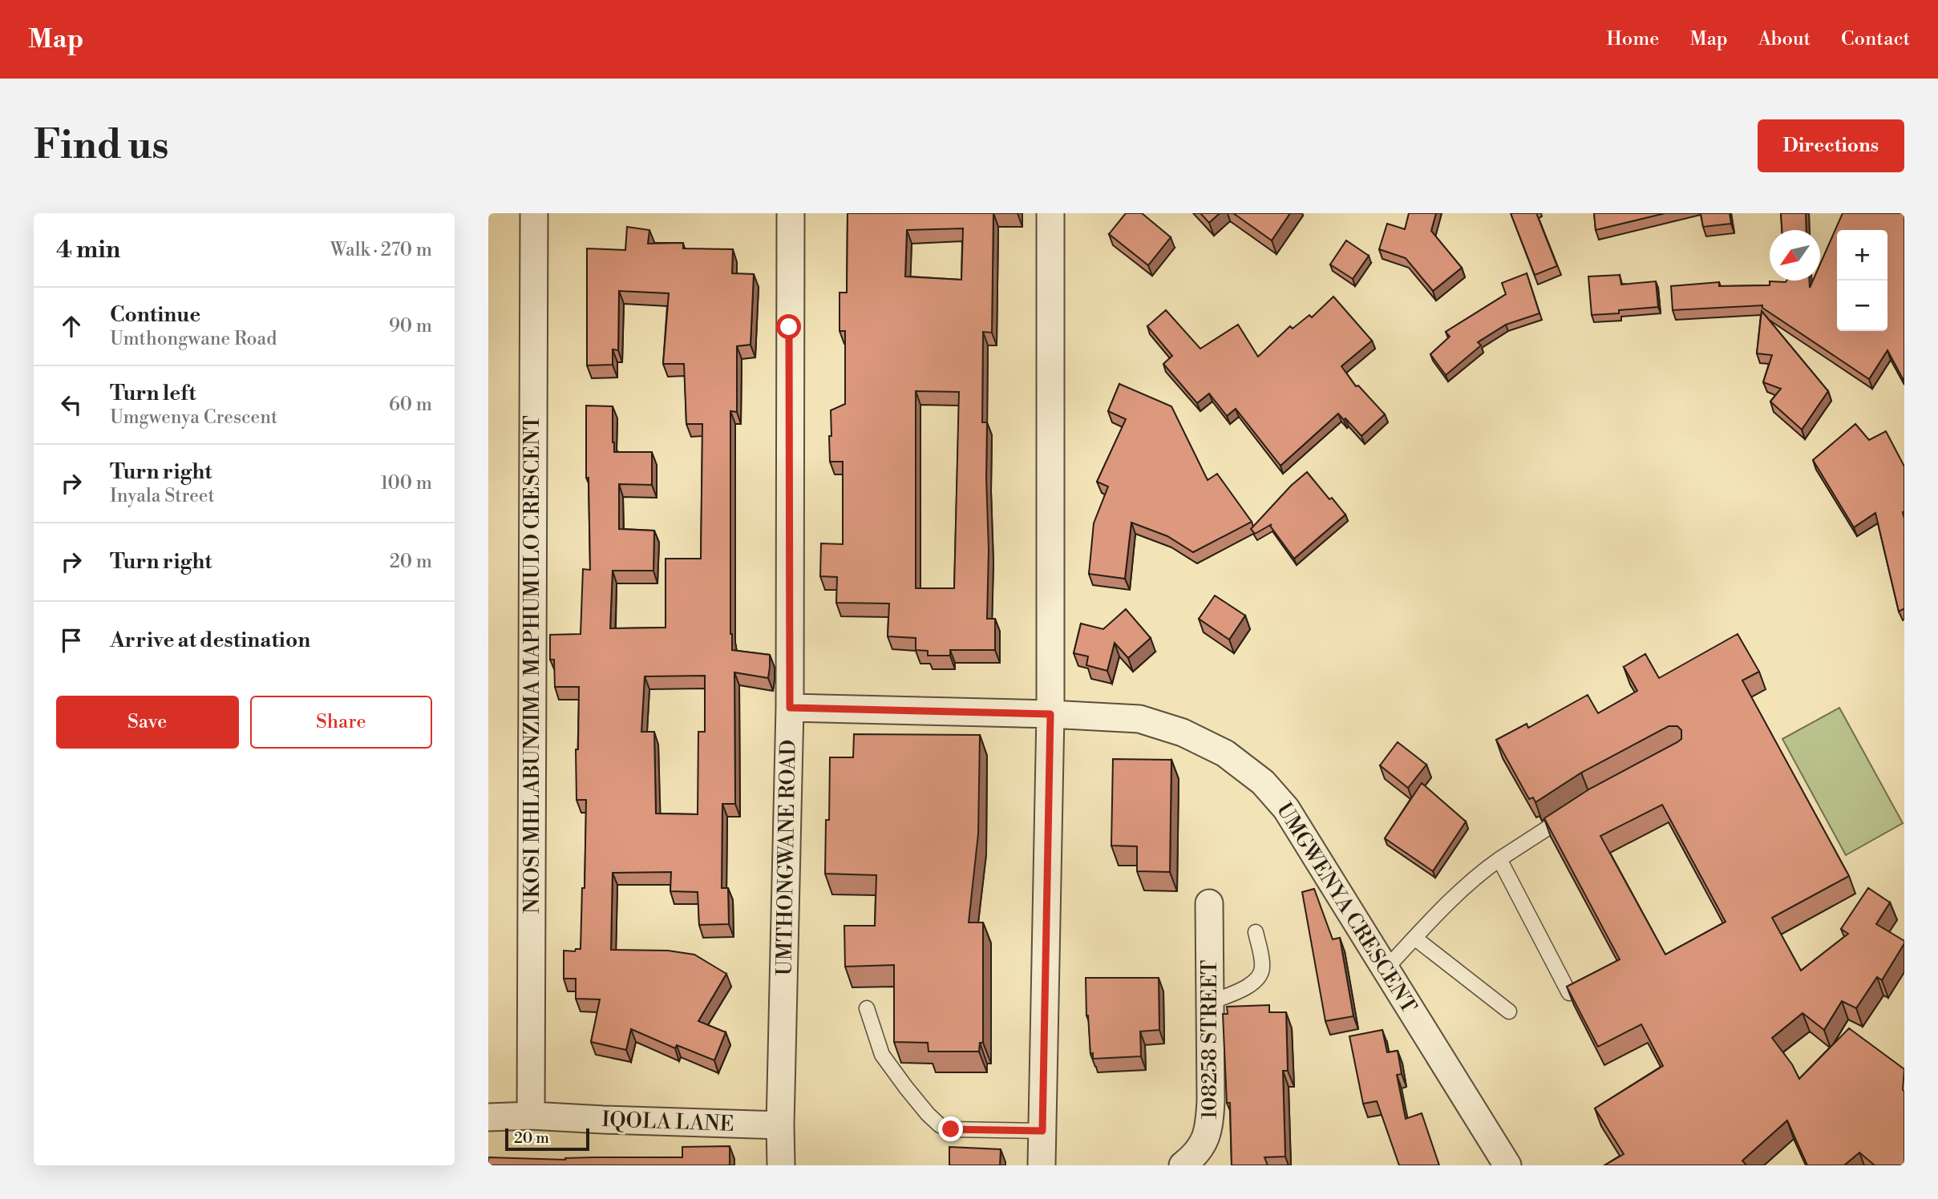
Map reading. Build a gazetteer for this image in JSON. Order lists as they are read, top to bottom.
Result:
{
  "streets": {
    "street": [
      "NKOSI MHLABUNZIMA MAPHUMULO CRESCENT",
      "UMTHONGWANE ROAD",
      "UMGWENYA CRESCENT",
      "108258 STREET",
      "IQOLA LANE"
    ]
  },
  "crossings": [
    ["NKOSI MHLABUNZIMA MAPHUMULO CRESCENT", "IQOLA LANE"],
    ["UMTHONGWANE ROAD", "UMGWENYA CRESCENT"],
    ["UMTHONGWANE ROAD", "IQOLA LANE"]
  ],
  "scale_bar": "20 m",
  "north": "bottom left",
  "page": {
    "header": "Map",
    "nav": [
      "Home",
      "Map",
      "About",
      "Contact"
    ],
    "buttons": [
      "Directions",
      ["Save", "Share"]
    ],
    "title": "Find us",
    "heading": ["4 min", "Walk · 270 m"],
    "map_buttons": ["+", "−"],
    "list": [
      ["Continue", "Umthongwane Road", "90 m"],
      ["Turn left", "Umgwenya Crescent", "60 m"],
      ["Turn right", "Inyala Street", "100 m"],
      ["Turn right", "20 m"],
      "Arrive at destination"
    ],
    "scale": "20 m"
  }
}
